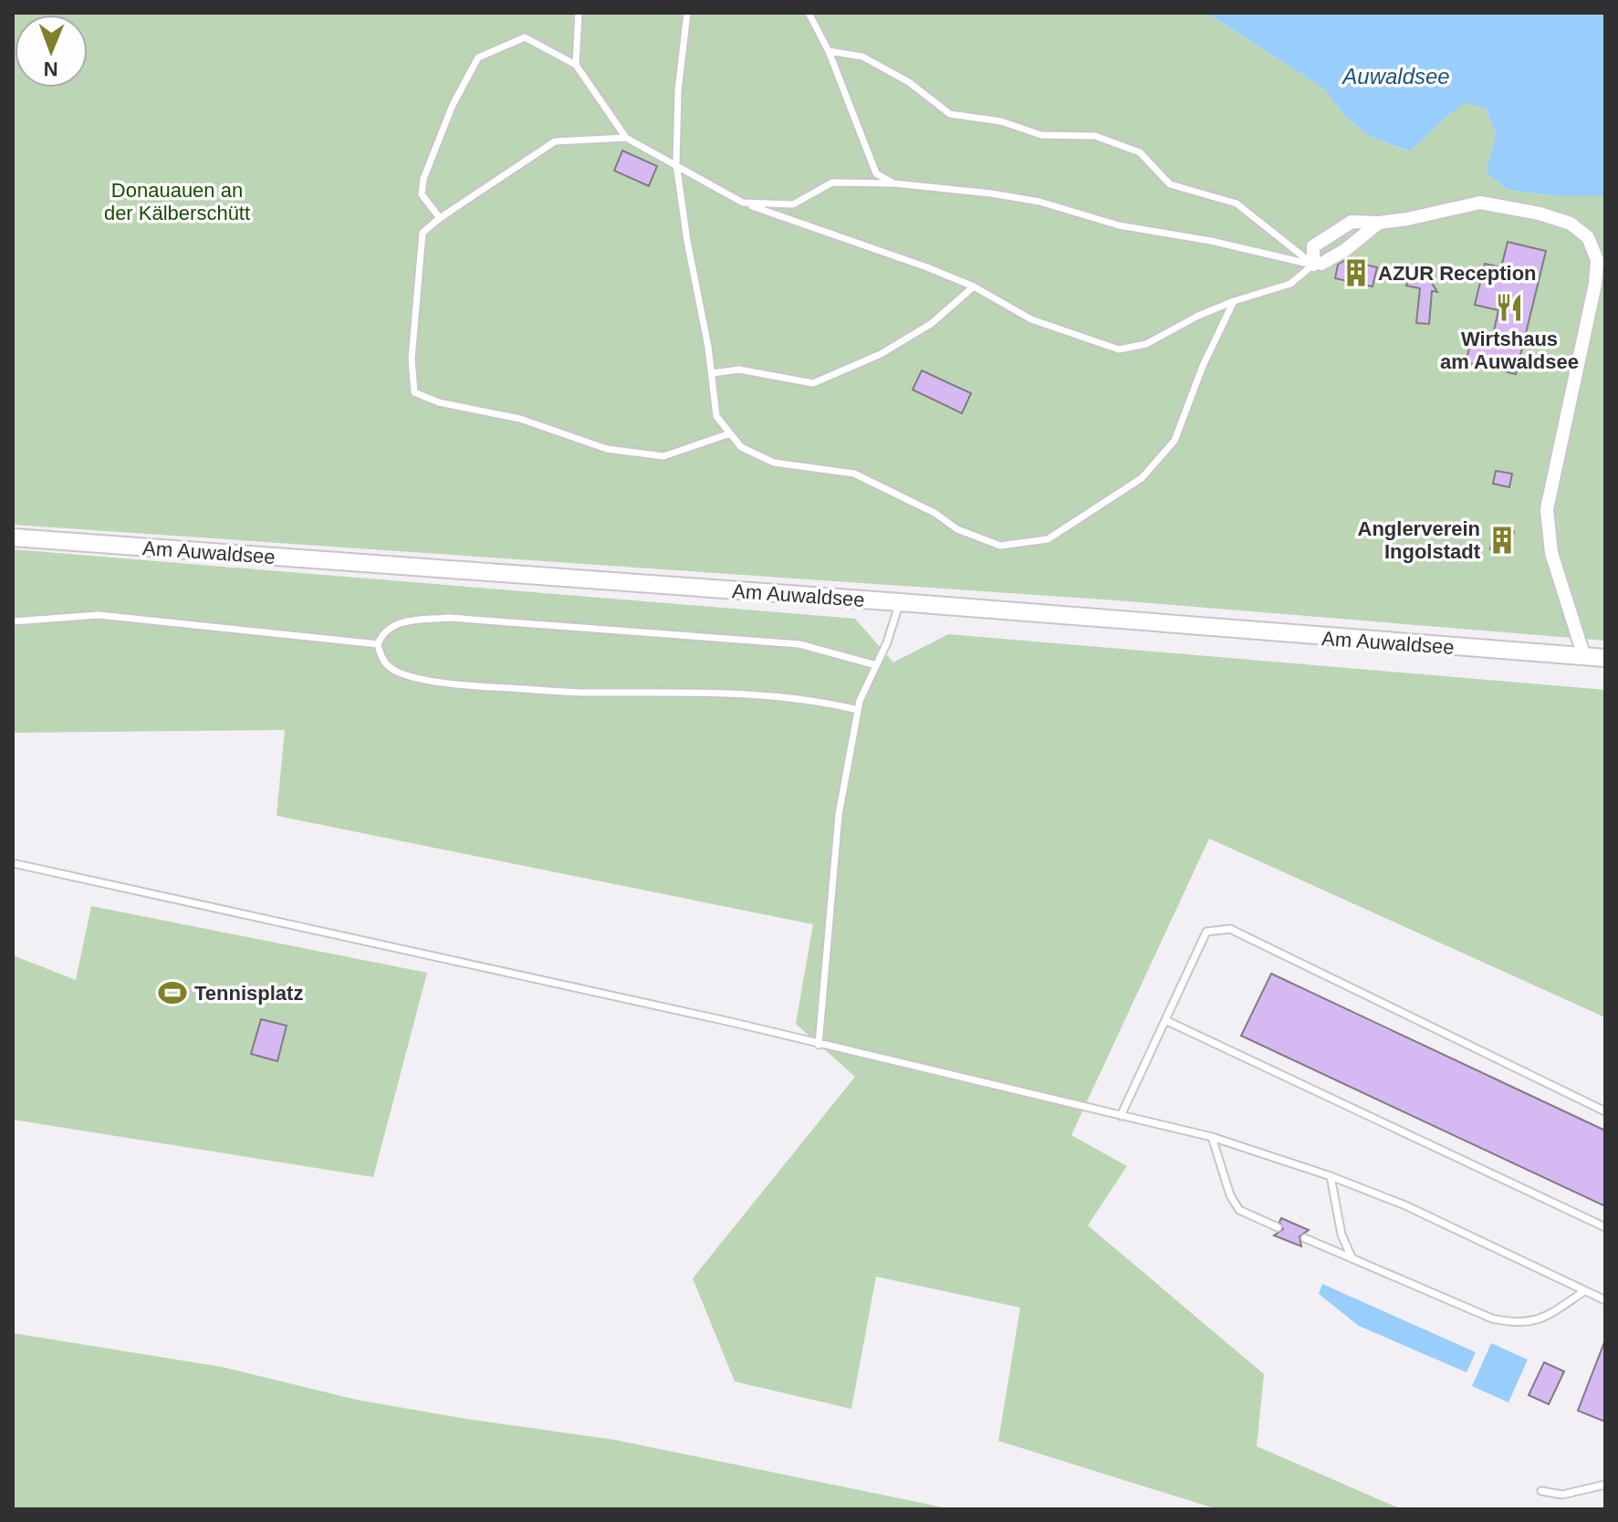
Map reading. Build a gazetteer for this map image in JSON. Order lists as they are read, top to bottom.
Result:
{
  "streets": {
    "street": ["Am Auwaldsee"]
  },
  "water": ["Auwaldsee"],
  "parks": ["Donauauen an der Kälberschütt"],
  "places": {
    "building": ["AZUR Reception", "Anglerverein Ingolstadt"],
    "restaurant": ["Wirtshaus am Auwaldsee"],
    "sports": ["Tennisplatz"]
  },
  "north": "bottom"
}
